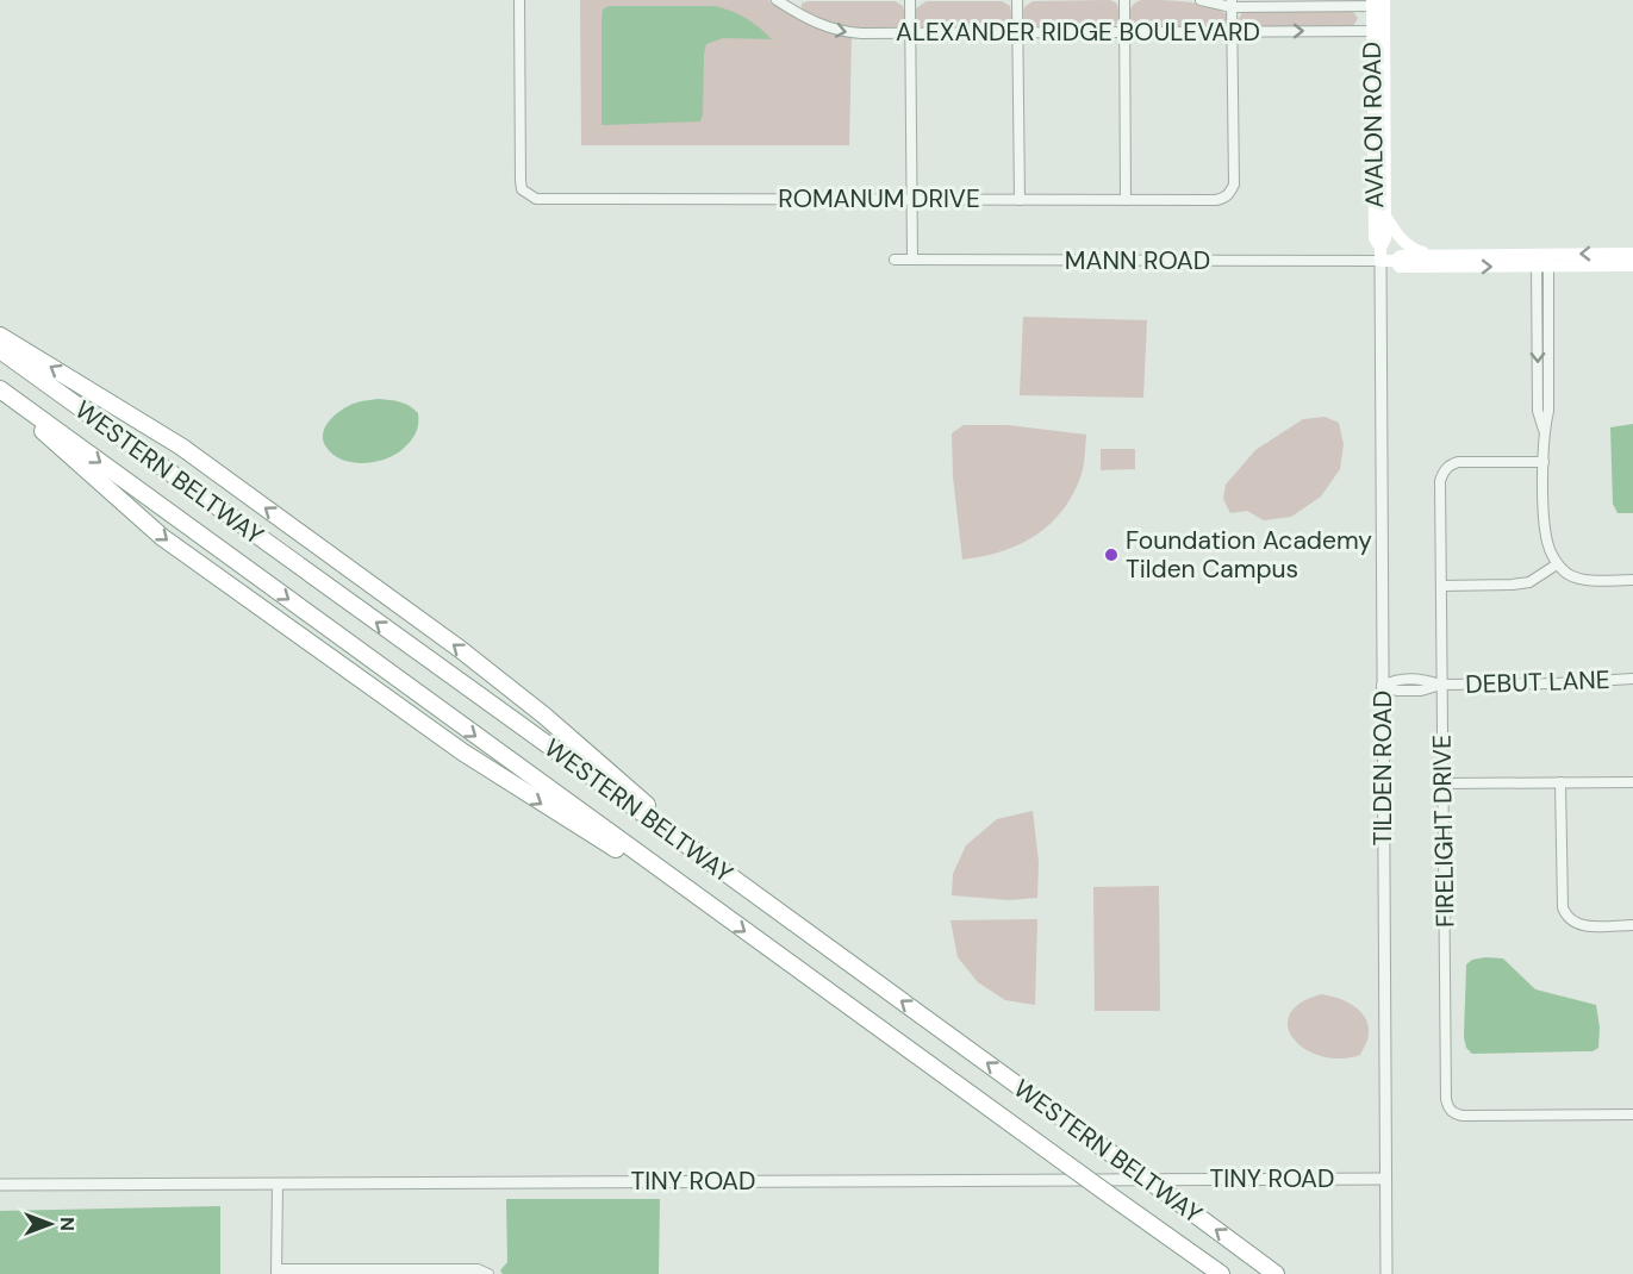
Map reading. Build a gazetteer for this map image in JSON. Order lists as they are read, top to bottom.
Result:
{
  "streets": {
    "highway": ["WESTERN BELTWAY"],
    "main road": ["AVALON ROAD"],
    "street": [
      "ALEXANDER RIDGE BOULEVARD",
      "ROMANUM DRIVE",
      "MANN ROAD",
      "DEBUT LANE",
      "TILDEN ROAD",
      "FIRELIGHT DRIVE",
      "TINY ROAD"
    ]
  },
  "crossings": [
    ["ALEXANDER RIDGE BOULEVARD", "AVALON ROAD"],
    ["ALEXANDER RIDGE BOULEVARD", "ROMANUM DRIVE"],
    ["AVALON ROAD", "MANN ROAD"],
    ["AVALON ROAD", "TILDEN ROAD"],
    ["MANN ROAD", "TILDEN ROAD"],
    ["DEBUT LANE", "TILDEN ROAD"],
    ["DEBUT LANE", "FIRELIGHT DRIVE"],
    ["TILDEN ROAD", "TINY ROAD"]
  ],
  "places": ["Foundation Academy Tilden Campus"],
  "north": "right"
}
